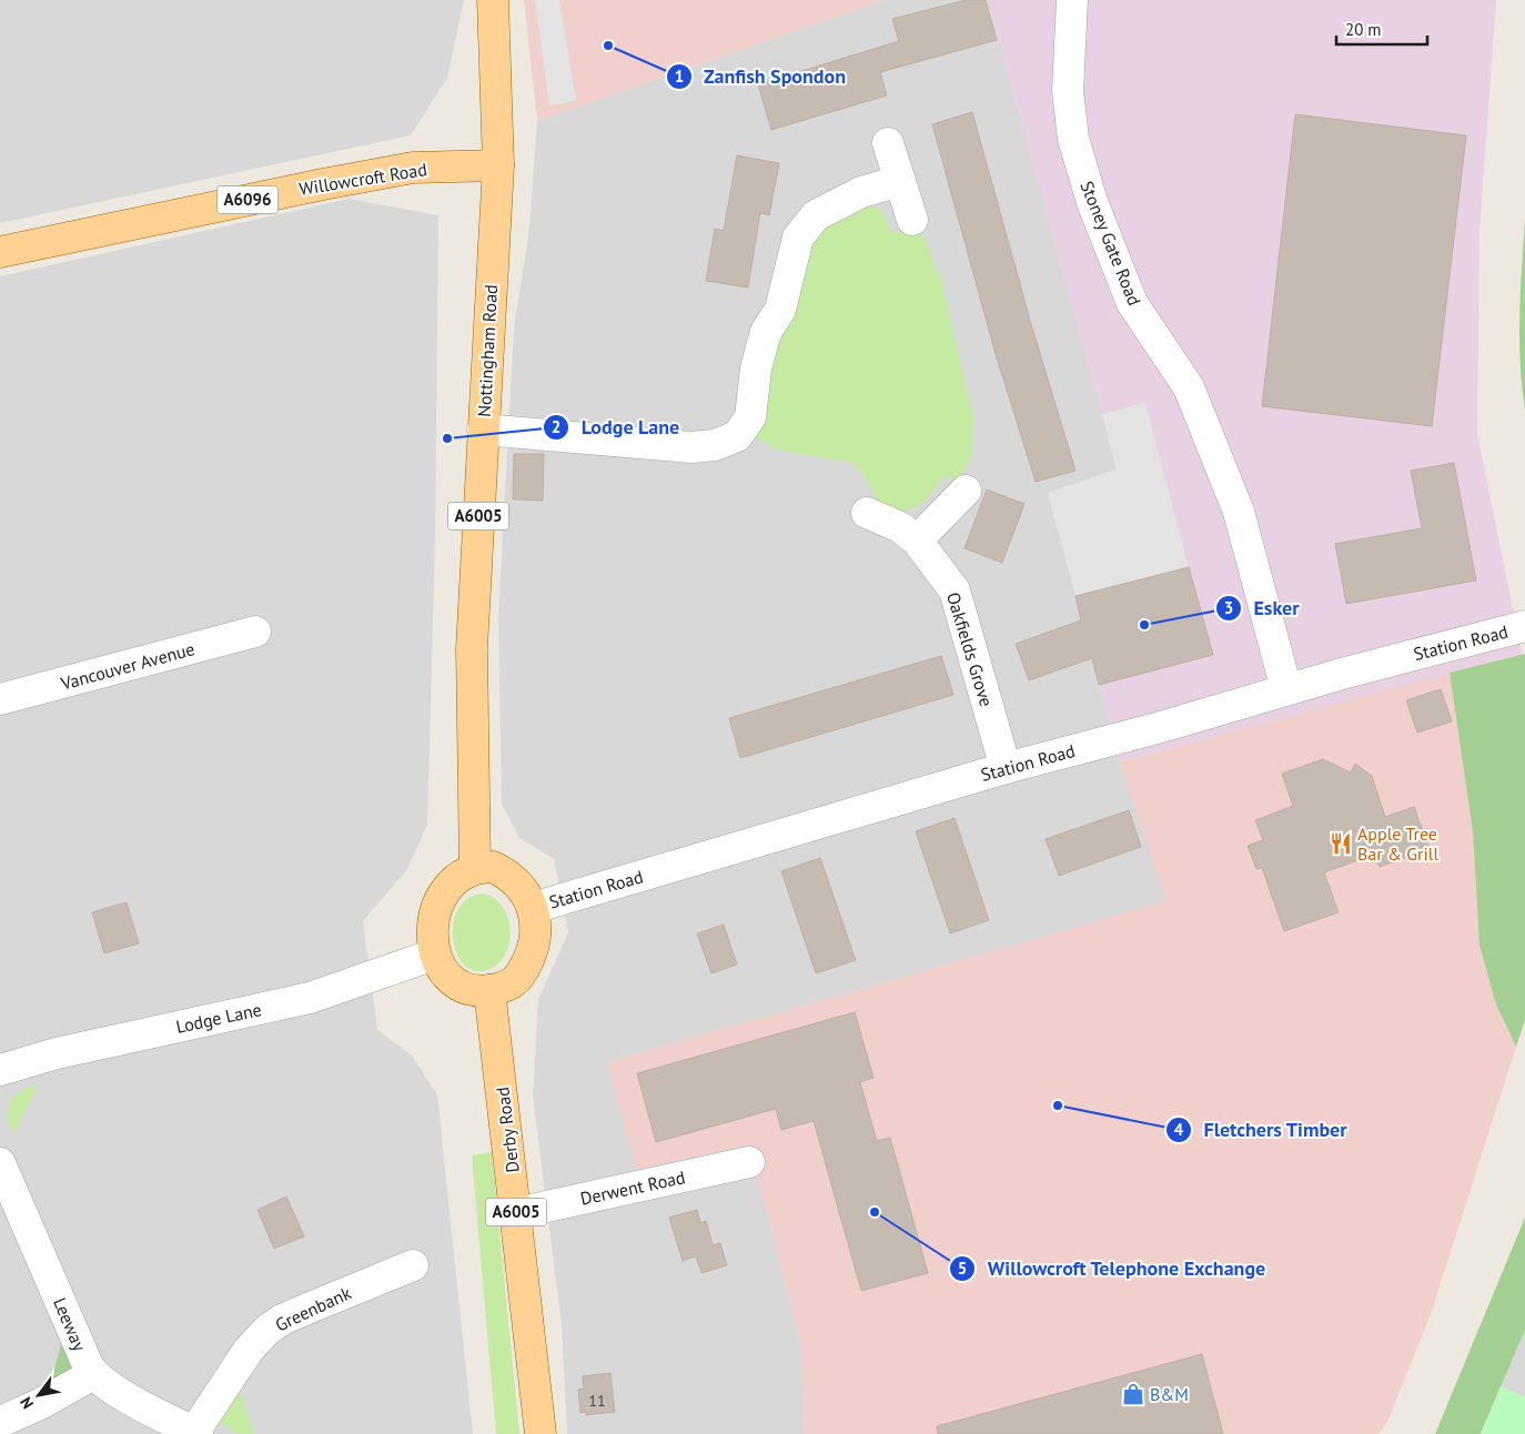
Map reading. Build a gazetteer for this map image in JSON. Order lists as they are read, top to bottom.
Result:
{
  "streets": {
    "main road": [
      "Willowcroft Road",
      "A6096",
      "Nottingham Road",
      "A6005",
      "Derby Road"
    ],
    "street": [
      "Stoney Gate Road",
      "Station Road",
      "Oakfields Grove",
      "Vancouver Avenue",
      "Lodge Lane",
      "Derwent Road",
      "Greenbank",
      "Leeway"
    ]
  },
  "crossings": [
    ["Willowcroft Road", "Nottingham Road"],
    ["Stoney Gate Road", "Station Road"],
    ["Nottingham Road", "Station Road"],
    ["Nottingham Road", "Lodge Lane"],
    ["Nottingham Road", "Derby Road"],
    ["Station Road", "Oakfields Grove"],
    ["Station Road", "Lodge Lane"],
    ["Station Road", "Derby Road"],
    ["Lodge Lane", "Derby Road"],
    ["Derby Road", "Derwent Road"],
    ["Greenbank", "Leeway"]
  ],
  "places": {
    "other": [
      "Zanfish Spondon",
      "Lodge Lane",
      "Esker",
      "Fletchers Timber",
      "Willowcroft Telephone Exchange"
    ],
    "restaurant": ["Apple Tree Bar & Grill"],
    "shop": ["B&M"]
  },
  "house_numbers": ["11"],
  "scale_bar": "20 m",
  "north": "bottom left"
}
